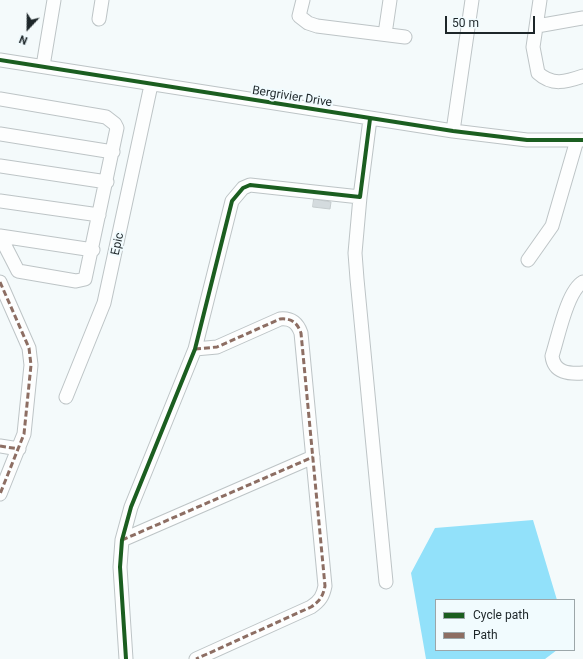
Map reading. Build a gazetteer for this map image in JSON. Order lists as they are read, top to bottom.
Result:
{
  "streets": {
    "street": ["Bergrivier Drive", "Epic"]
  },
  "crossings": [
    ["Bergrivier Drive", "Epic"]
  ],
  "legend": ["Cycle path", "Path"],
  "scale_bar": "50 m",
  "north": "bottom"
}
